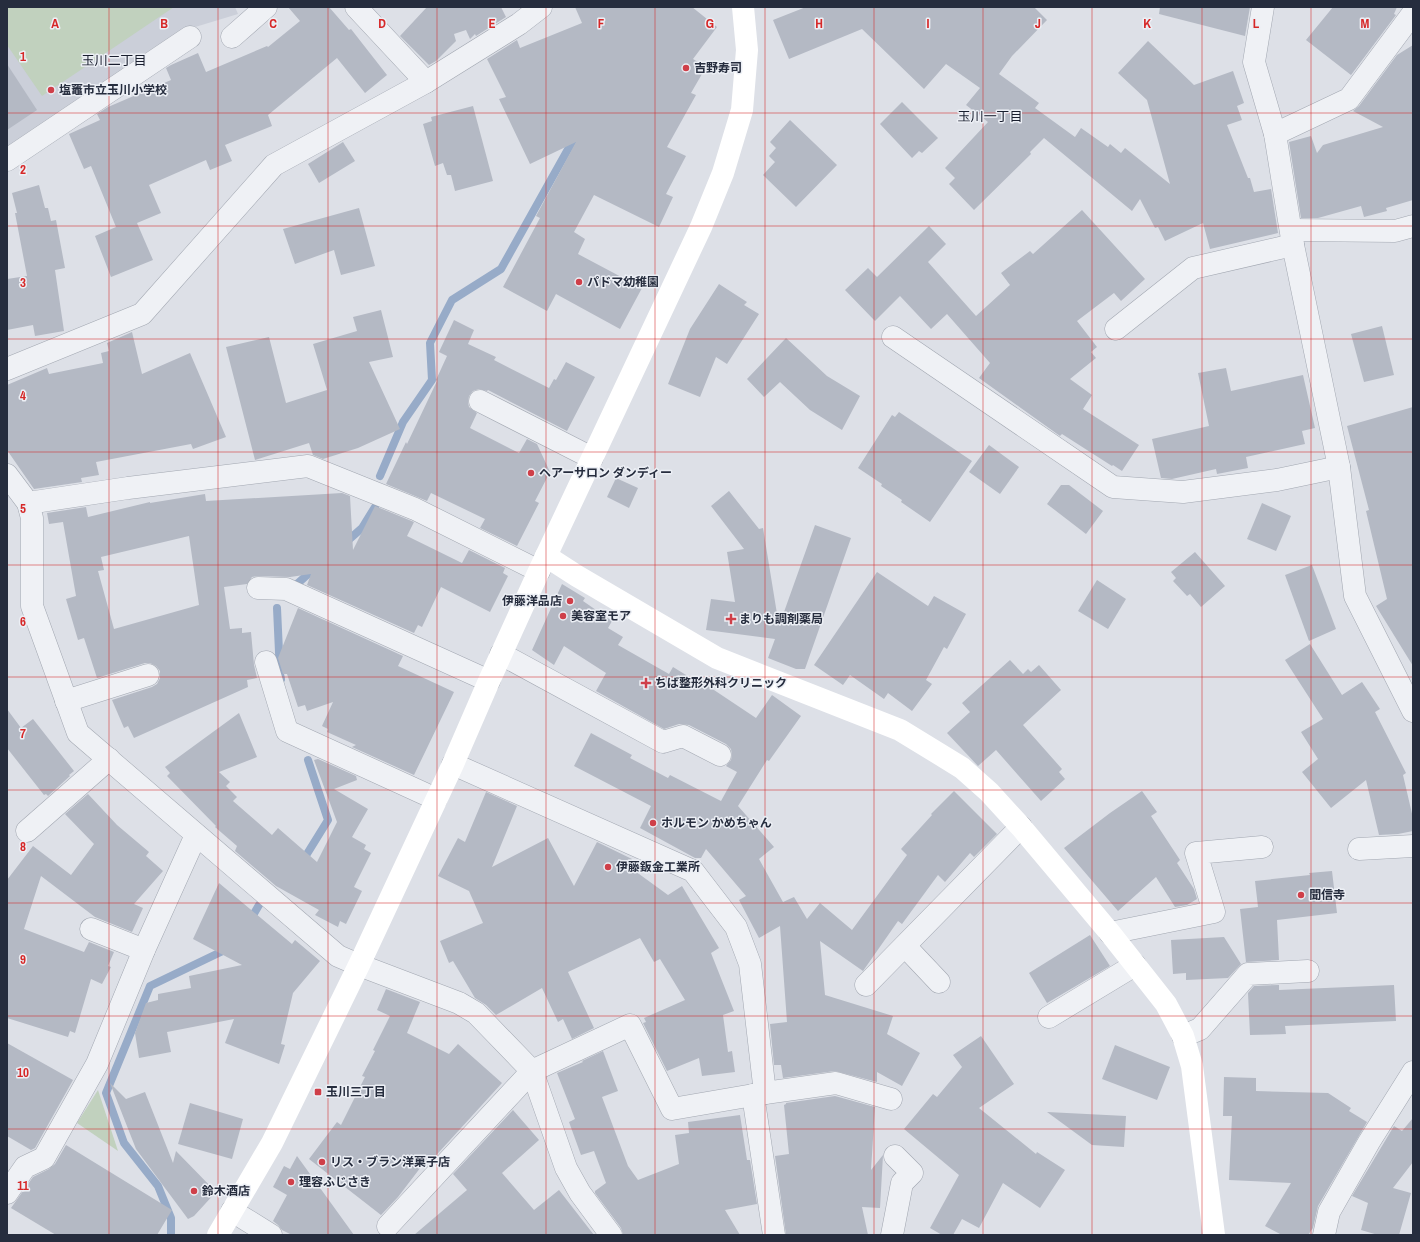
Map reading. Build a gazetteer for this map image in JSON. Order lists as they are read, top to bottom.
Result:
{
  "districts": ["玉川二丁目", "玉川一丁目"],
  "places": {
    "other": [
      "吉野寿司",
      "塩竈市立玉川小学校",
      "パドマ幼稚園",
      "ヘアーサロン ダンディー",
      "伊藤洋品店",
      "美容室モア",
      "ホルモン かめちゃん",
      "伊藤鈑金工業所",
      "聞信寺",
      "リス・ブラン洋菓子店",
      "理容ふじさき",
      "鈴木酒店"
    ],
    "health": ["まりも調剤薬局", "ちば整形外科クリニック"],
    "transit": ["玉川三丁目"]
  },
  "grid": {
    "columns": [
      "A",
      "B",
      "C",
      "D",
      "E",
      "F",
      "G",
      "H",
      "I",
      "J",
      "K",
      "L",
      "M"
    ],
    "rows": [
      "1",
      "2",
      "3",
      "4",
      "5",
      "6",
      "7",
      "8",
      "9",
      "10",
      "11"
    ]
  }
}
